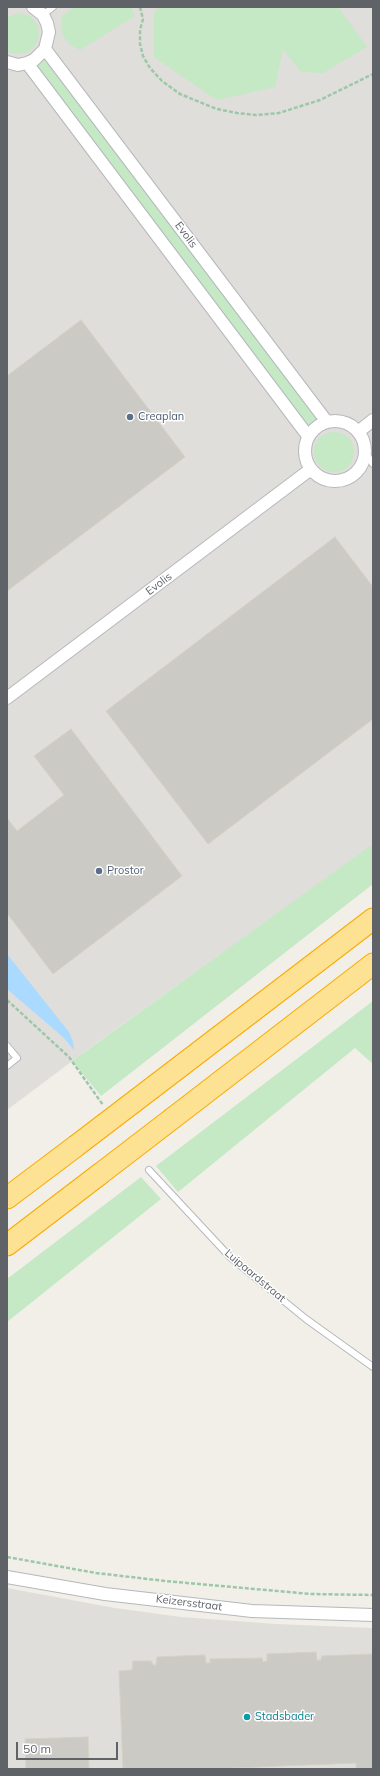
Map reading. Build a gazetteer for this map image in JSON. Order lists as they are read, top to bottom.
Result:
{
  "streets": {
    "street": ["Evolis", "Keizersstraat"],
    "lane": ["Luipaardstraat"]
  },
  "places": ["Creaplan", "Prostor", "Stadsbader"],
  "scale_bar": "50 m"
}
